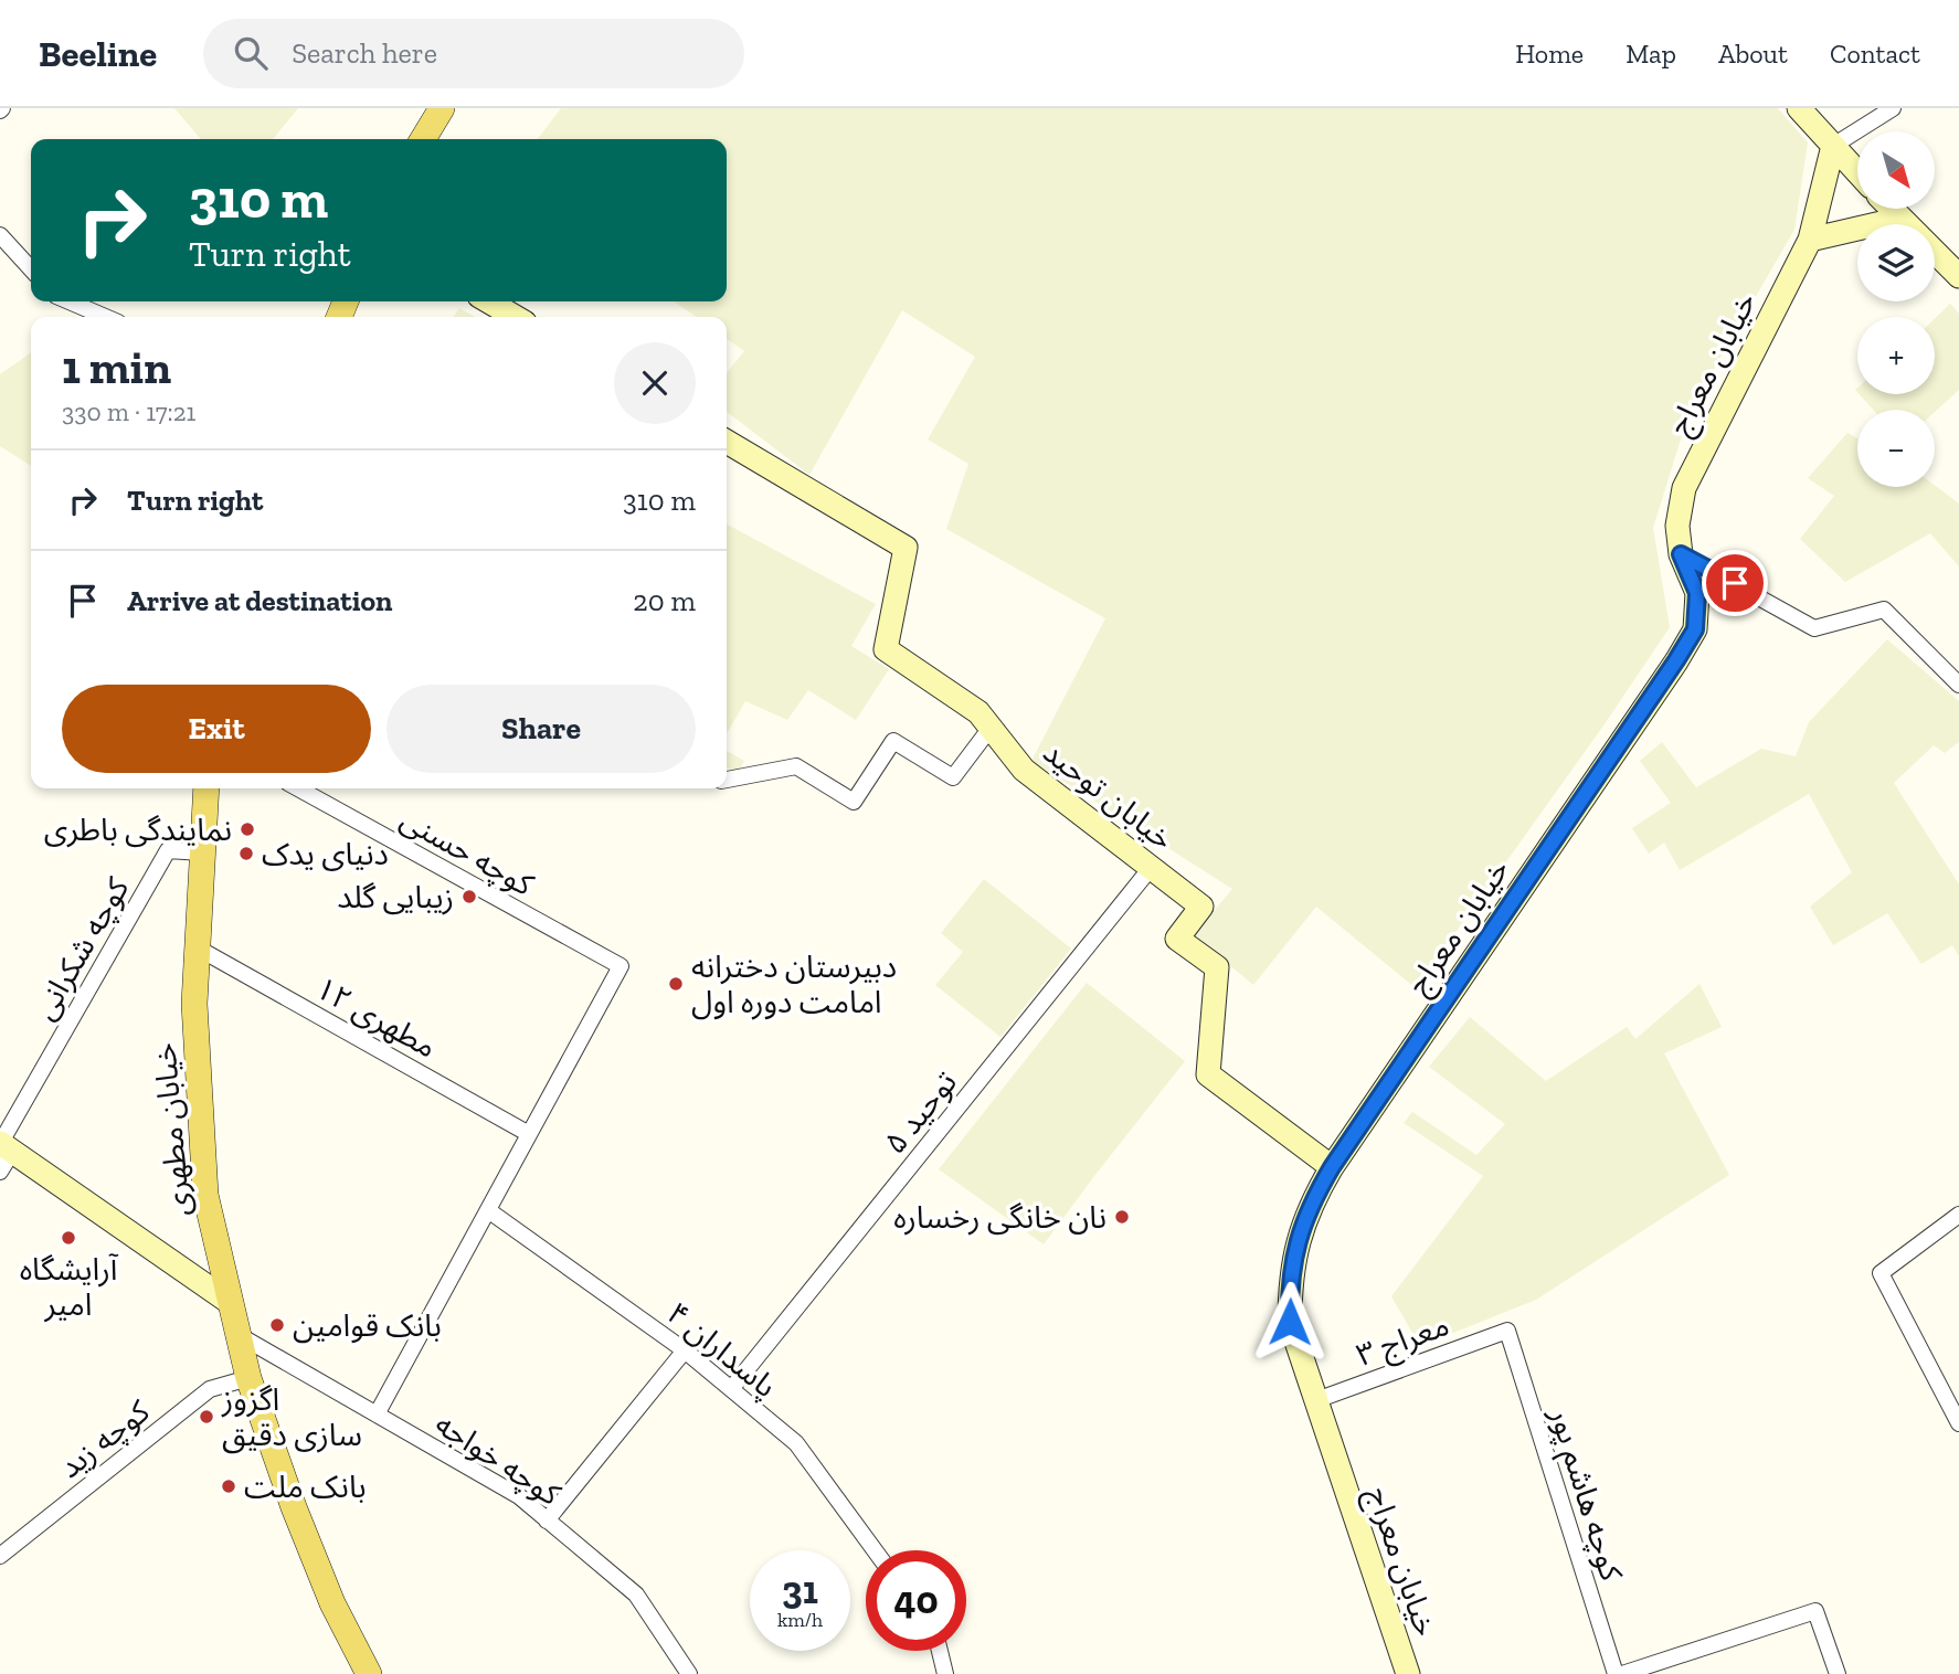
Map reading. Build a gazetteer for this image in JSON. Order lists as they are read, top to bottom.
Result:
{
  "streets": {
    "main road": ["خیابان مطهری"],
    "street": [
      "خیابان معراج",
      "خیابان توحید",
      "کوچه حسنی",
      "کوچه شکرانی",
      "مطهری ۱۲",
      "توحید ۵",
      "معراج ۳",
      "پاسداران ۴",
      "کوچه زید",
      "کوچه خواجه",
      "کوچه هاشم پور"
    ]
  },
  "crossings": [
    ["خیابان معراج", "خیابان توحید"],
    ["خیابان معراج", "معراج ۳"],
    ["خیابان توحید", "توحید ۵"],
    ["کوچه حسنی", "مطهری ۱۲"],
    ["کوچه شکرانی", "خیابان مطهری"],
    ["مطهری ۱۲", "خیابان مطهری"],
    ["توحید ۵", "پاسداران ۴"],
    ["خیابان مطهری", "کوچه زید"],
    ["خیابان مطهری", "کوچه خواجه"],
    ["معراج ۳", "کوچه هاشم پور"]
  ],
  "places": [
    "نمایندگی باطری",
    "دنیای یدک",
    "زیبایی گلد",
    "دبیرستان دخترانه امامت دوره اول",
    "نان خانگی رخساره",
    "آرایشگاه امیر",
    "بانک قوامین",
    "اگزوز سازی دقیق",
    "بانک ملت"
  ],
  "north": "bottom right",
  "page": {
    "header": "Beeline",
    "search": "Search here",
    "nav": [
      "Home",
      "Map",
      "About",
      "Contact"
    ],
    "map_buttons": ["+", "−"],
    "turn": ["310 m", "Turn right"],
    "heading": ["1 min", "330 m · 17:21"],
    "list": [
      {
        "name": "Turn right",
        "value": "310 m"
      },
      {
        "name": "Arrive at destination",
        "value": "20 m"
      }
    ],
    "buttons": ["Exit", "Share"],
    "speed": "31 km/h",
    "limit": "40"
  }
}
